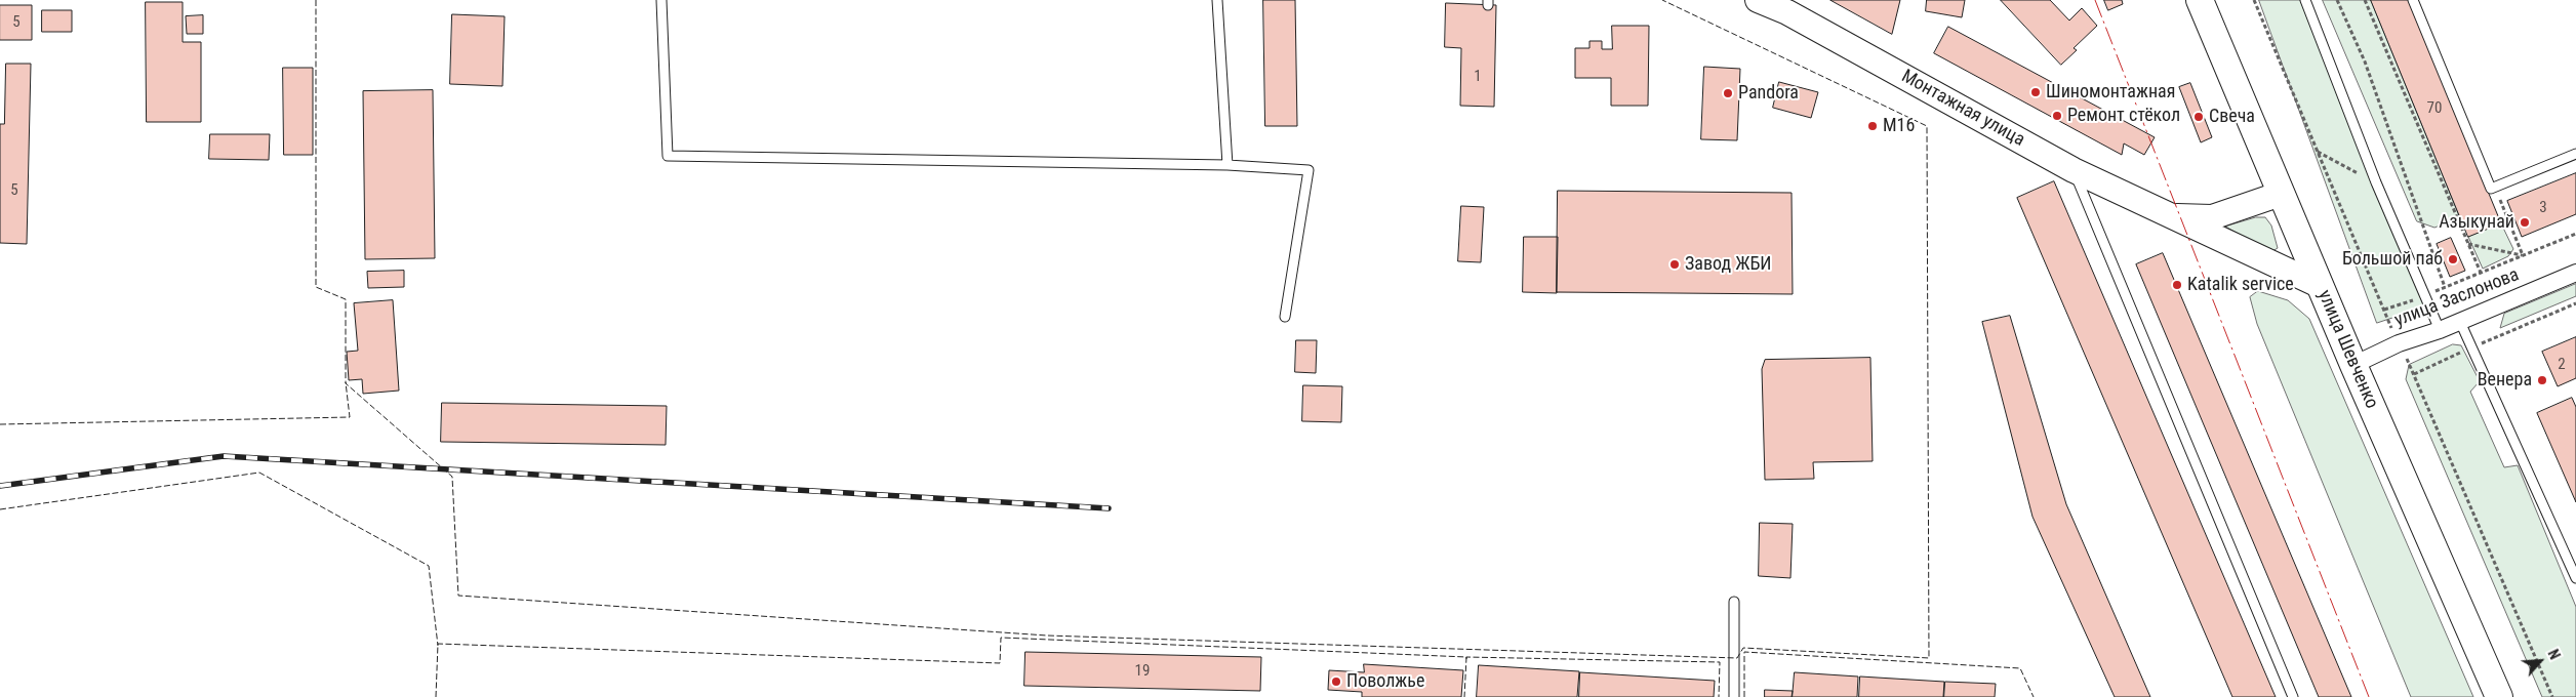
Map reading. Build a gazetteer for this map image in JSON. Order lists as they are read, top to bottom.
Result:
{
  "streets": {
    "main road": ["улица Шевченко"],
    "street": ["Монтажная улица", "улица Заслонова"]
  },
  "crossings": [
    ["Монтажная улица", "улица Шевченко"],
    ["улица Заслонова", "улица Шевченко"]
  ],
  "places": [
    "Шиномонтажная",
    "Pandora",
    "Ремонт стёкол",
    "Свеча",
    "М16",
    "Азыкунай",
    "Большой паб",
    "Завод ЖБИ",
    "Katalik service",
    "Венера",
    "Поволжье"
  ],
  "house_numbers": [
    "5",
    "1",
    "70",
    "5",
    "3",
    "2",
    "19"
  ],
  "north": "top right"
}
